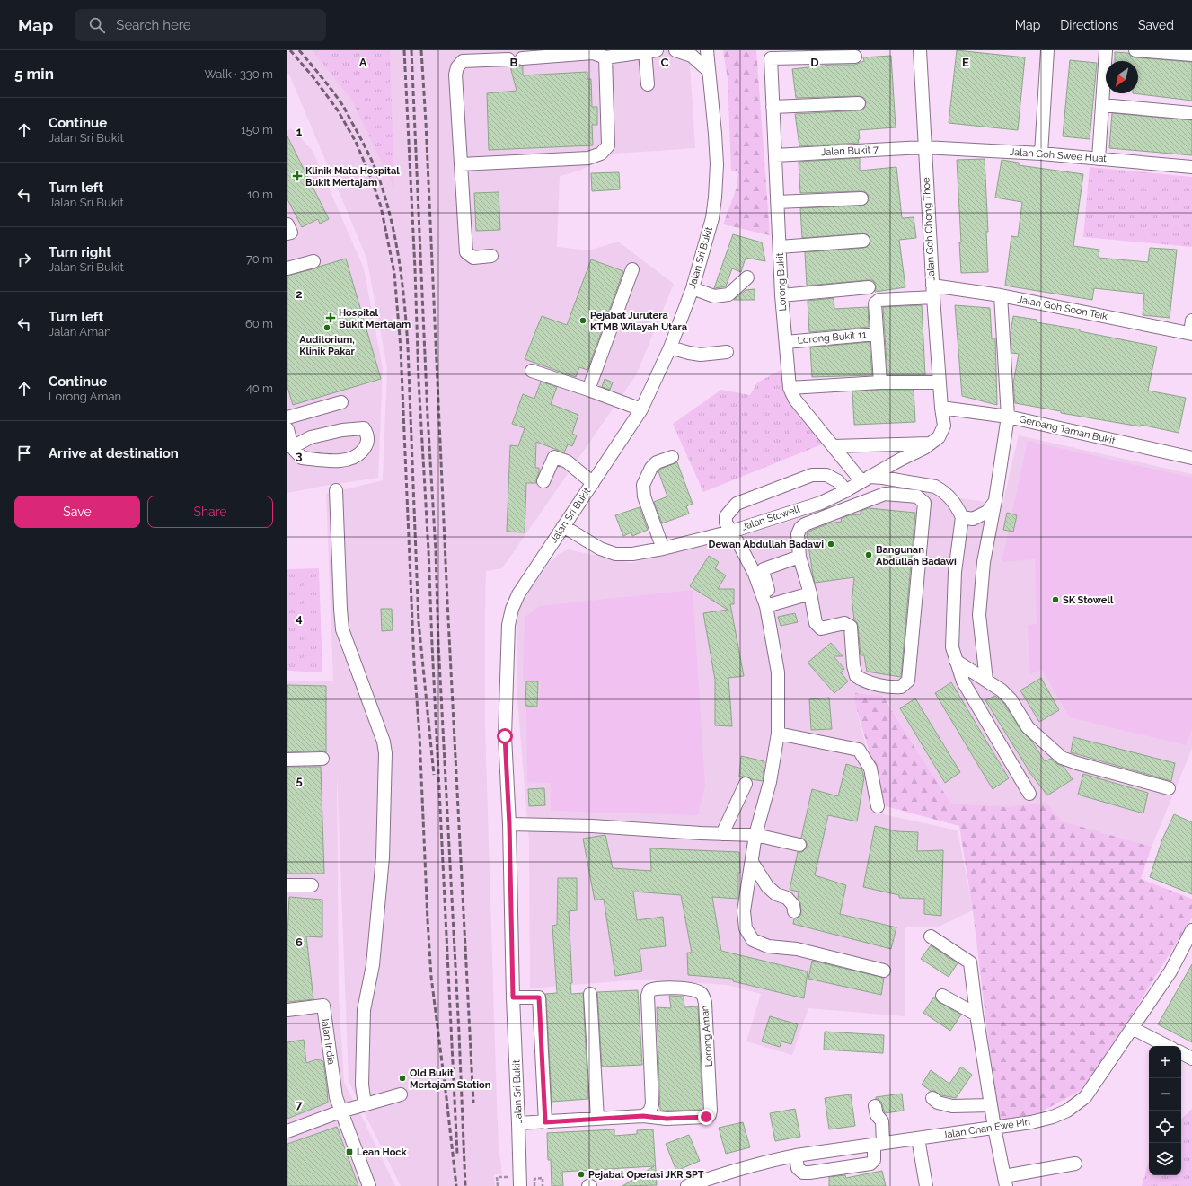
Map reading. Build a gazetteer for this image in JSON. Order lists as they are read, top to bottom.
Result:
{
  "streets": {
    "street": [
      "Jalan Bukit 7",
      "Jalan Goh Swee Huat",
      "Jalan Goh Chong Thoe",
      "Jalan Sri Bukit",
      "Lorong Bukit",
      "Jalan Goh Soon Teik",
      "Lorong Bukit 11",
      "Gerbang Taman Bukit",
      "Jalan Stowell",
      "Lorong Aman",
      "Jalan India",
      "Jalan Chan Ewe Pin"
    ]
  },
  "crossings": [
    ["Jalan Bukit 7", "Jalan Goh Swee Huat"],
    ["Jalan Bukit 7", "Jalan Goh Chong Thoe"],
    ["Jalan Bukit 7", "Lorong Bukit"],
    ["Jalan Goh Swee Huat", "Jalan Goh Chong Thoe"],
    ["Jalan Goh Chong Thoe", "Jalan Goh Soon Teik"],
    ["Jalan Goh Chong Thoe", "Gerbang Taman Bukit"],
    ["Jalan Goh Chong Thoe", "Jalan Stowell"],
    ["Jalan Sri Bukit", "Jalan Stowell"],
    ["Lorong Bukit", "Lorong Bukit 11"],
    ["Lorong Bukit", "Jalan Stowell"],
    ["Jalan Goh Soon Teik", "Lorong Bukit 11"],
    ["Gerbang Taman Bukit", "Jalan Stowell"]
  ],
  "places": {
    "health": ["Klinik Mata Hospital Bukit Mertajam", "Hospital Bukit Mertajam"],
    "other": [
      "Pejabat Jurutera KTMB Wilayah Utara",
      "Auditorium, Klinik Pakar",
      "Dewan Abdullah Badawi",
      "Bangunan Abdullah Badawi",
      "SK Stowell",
      "Old Bukit Mertajam Station",
      "Pejabat Operasi JKR SPT"
    ],
    "transit": ["Lean Hock"]
  },
  "north": "bottom left",
  "page": {
    "header": "Map",
    "search": "Search here",
    "nav": ["Map", "Directions", "Saved"],
    "heading": ["5 min", "Walk · 330 m"],
    "list": [
      ["Continue", "Jalan Sri Bukit", "150 m"],
      ["Turn left", "Jalan Sri Bukit", "10 m"],
      ["Turn right", "Jalan Sri Bukit", "70 m"],
      ["Turn left", "Jalan Aman", "60 m"],
      ["Continue", "Lorong Aman", "40 m"],
      "Arrive at destination"
    ],
    "buttons": ["Save", "Share"],
    "map_buttons": ["+", "−"]
  },
  "grid": {
    "columns": [
      "A",
      "B",
      "C",
      "D",
      "E"
    ],
    "rows": [
      "1",
      "2",
      "3",
      "4",
      "5",
      "6",
      "7"
    ]
  }
}
